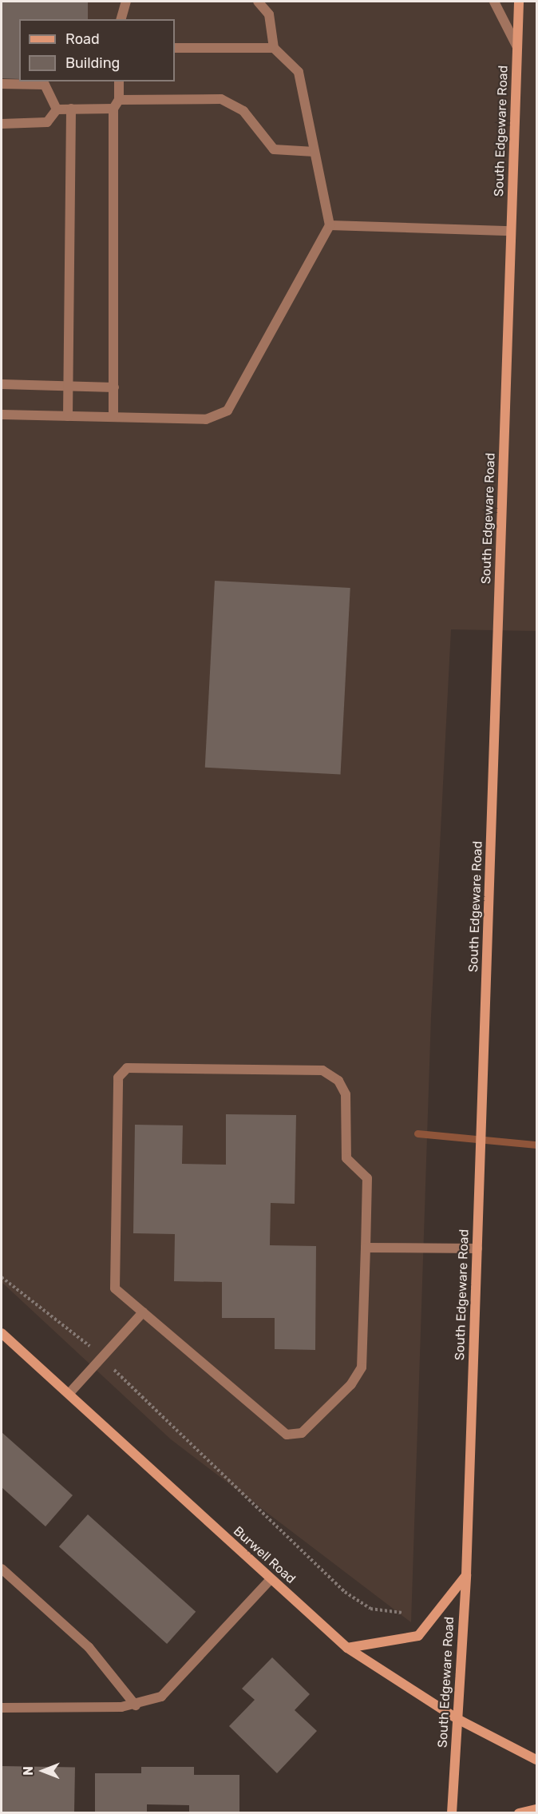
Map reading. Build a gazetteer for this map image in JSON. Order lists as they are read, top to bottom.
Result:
{
  "streets": {
    "main road": ["South Edgeware Road", "Burwell Road"]
  },
  "crossings": [
    ["South Edgeware Road", "Burwell Road"]
  ],
  "legend": ["Road", "Building"],
  "north": "left"
}
